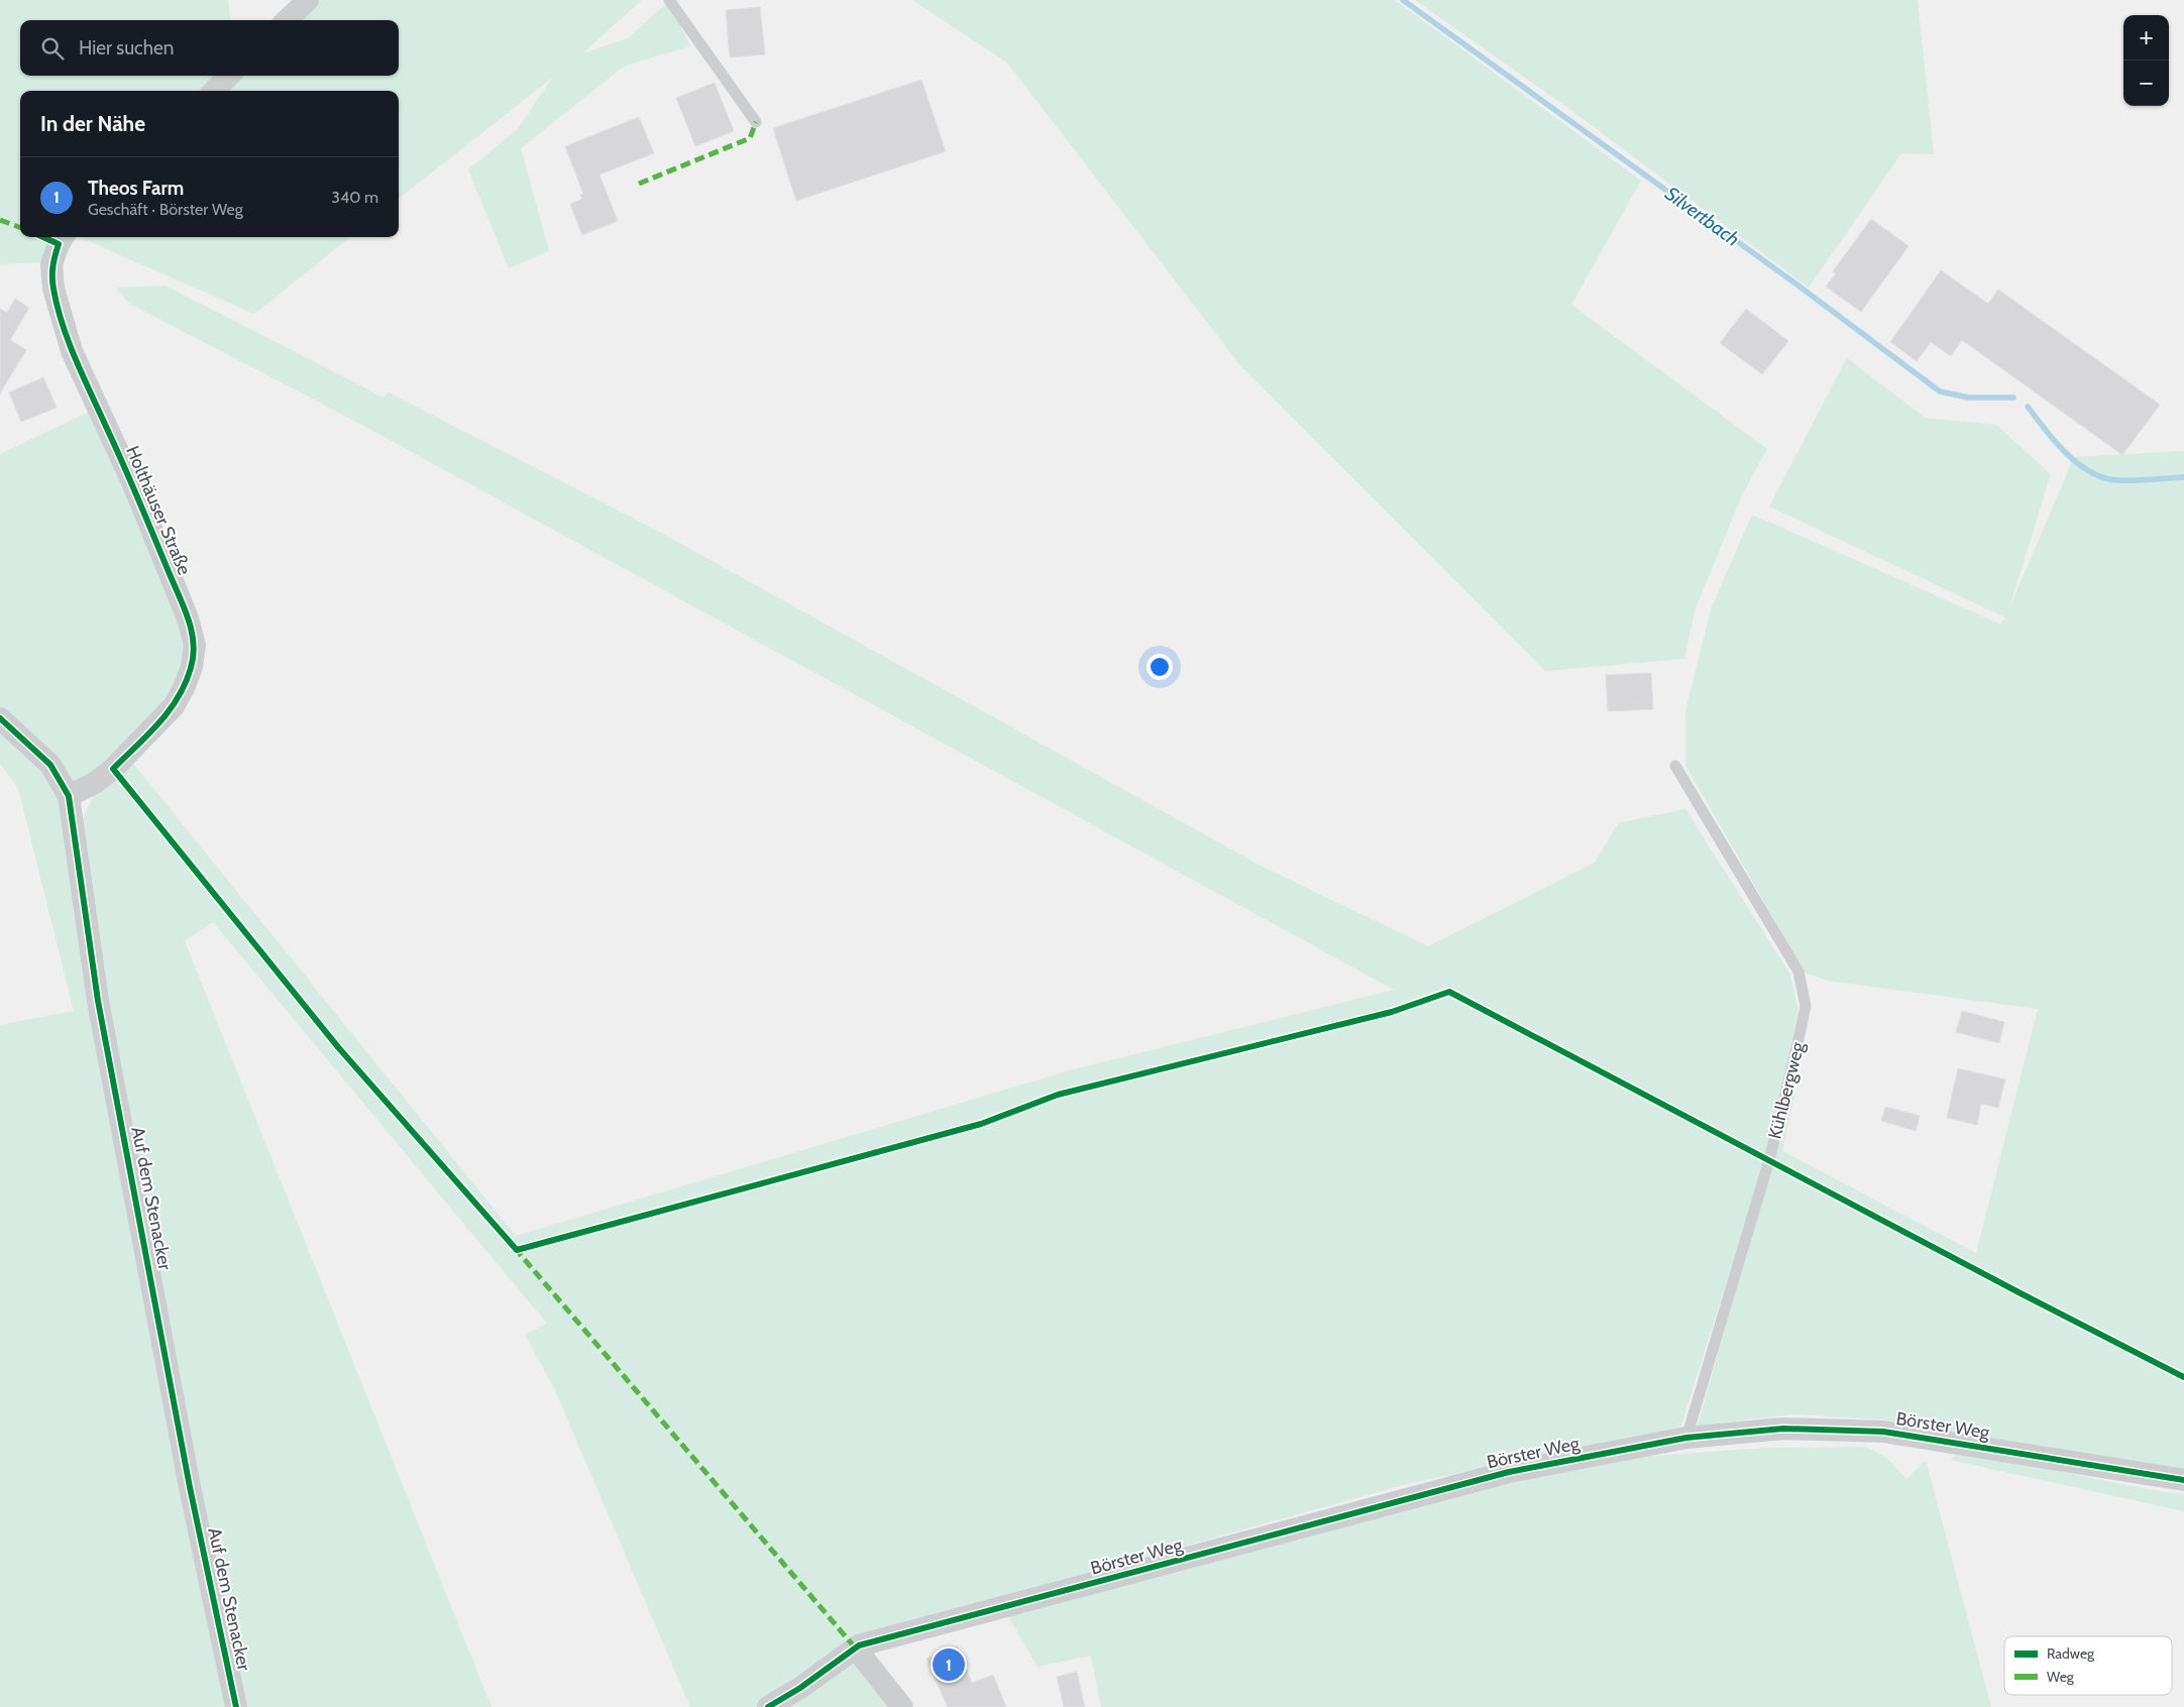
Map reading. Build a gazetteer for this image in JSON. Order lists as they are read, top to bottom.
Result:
{
  "streets": {
    "street": ["Holthäuser Straße", "Auf dem Stenacker", "Börster Weg"],
    "lane": ["Kühlbergweg"]
  },
  "crossings": [
    ["Holthäuser Straße", "Auf dem Stenacker"],
    ["Kühlbergweg", "Börster Weg"]
  ],
  "water": ["Silvertbach"],
  "legend": ["Radweg", "Weg"],
  "page": {
    "map_buttons": ["+", "−"],
    "search": "Hier suchen",
    "heading": "In der Nähe",
    "list": [
      {
        "mark": "1",
        "name": "Theos Farm",
        "note": "Geschäft · Börster Weg",
        "value": "340 m"
      }
    ],
    "pins": "1"
  }
}
